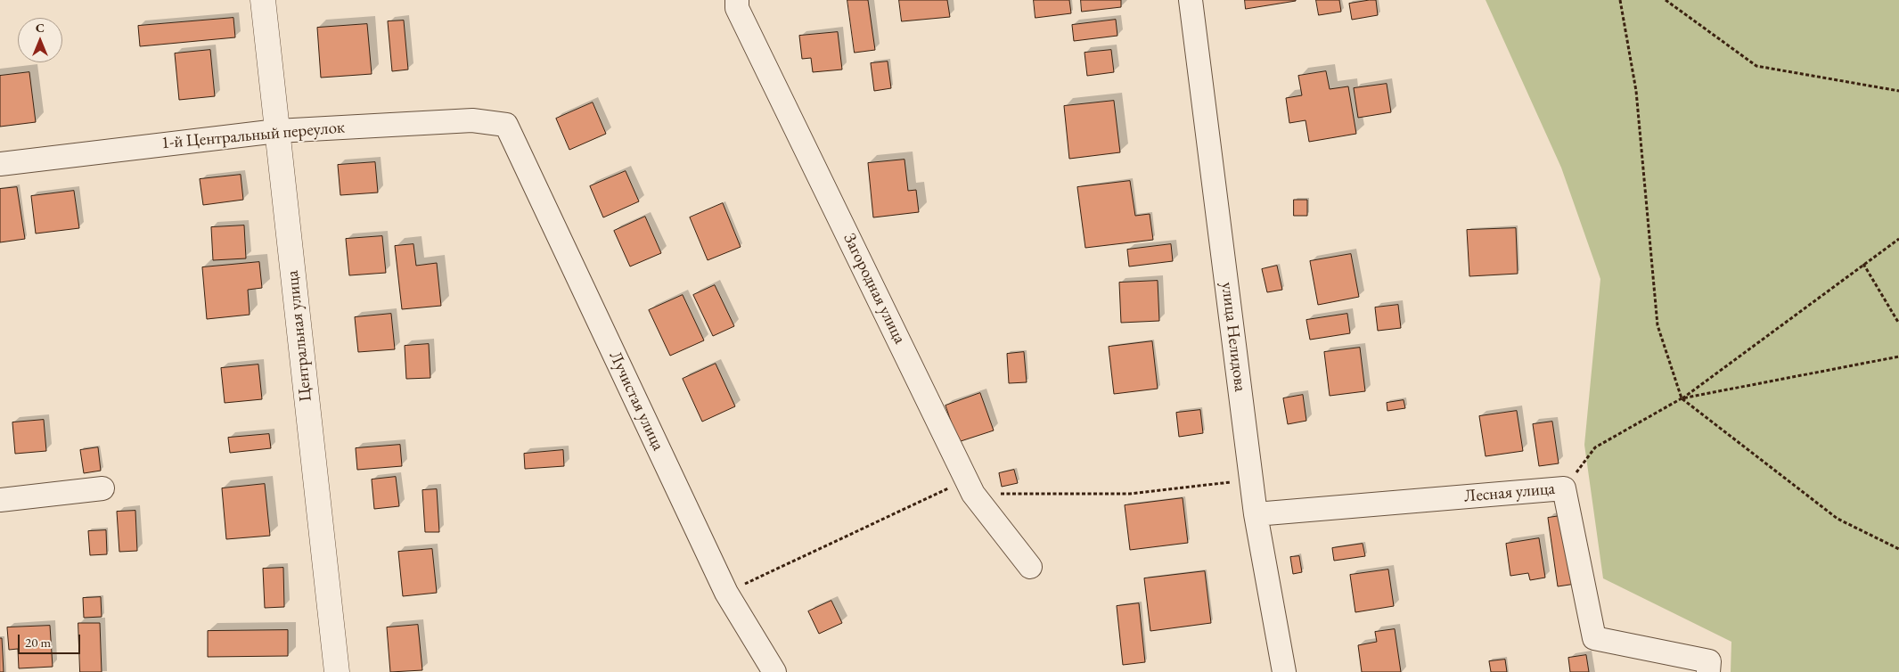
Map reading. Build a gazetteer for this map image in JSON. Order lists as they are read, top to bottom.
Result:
{
  "streets": {
    "street": [
      "1-й Центральный переулок",
      "Загородная улица",
      "Центральная улица",
      "улица Нелидова",
      "Лучистая улица",
      "Лесная улица"
    ]
  },
  "crossings": [
    ["1-й Центральный переулок", "Центральная улица"],
    ["1-й Центральный переулок", "Лучистая улица"],
    ["улица Нелидова", "Лесная улица"]
  ],
  "scale_bar": "20 m",
  "north": "top"
}
